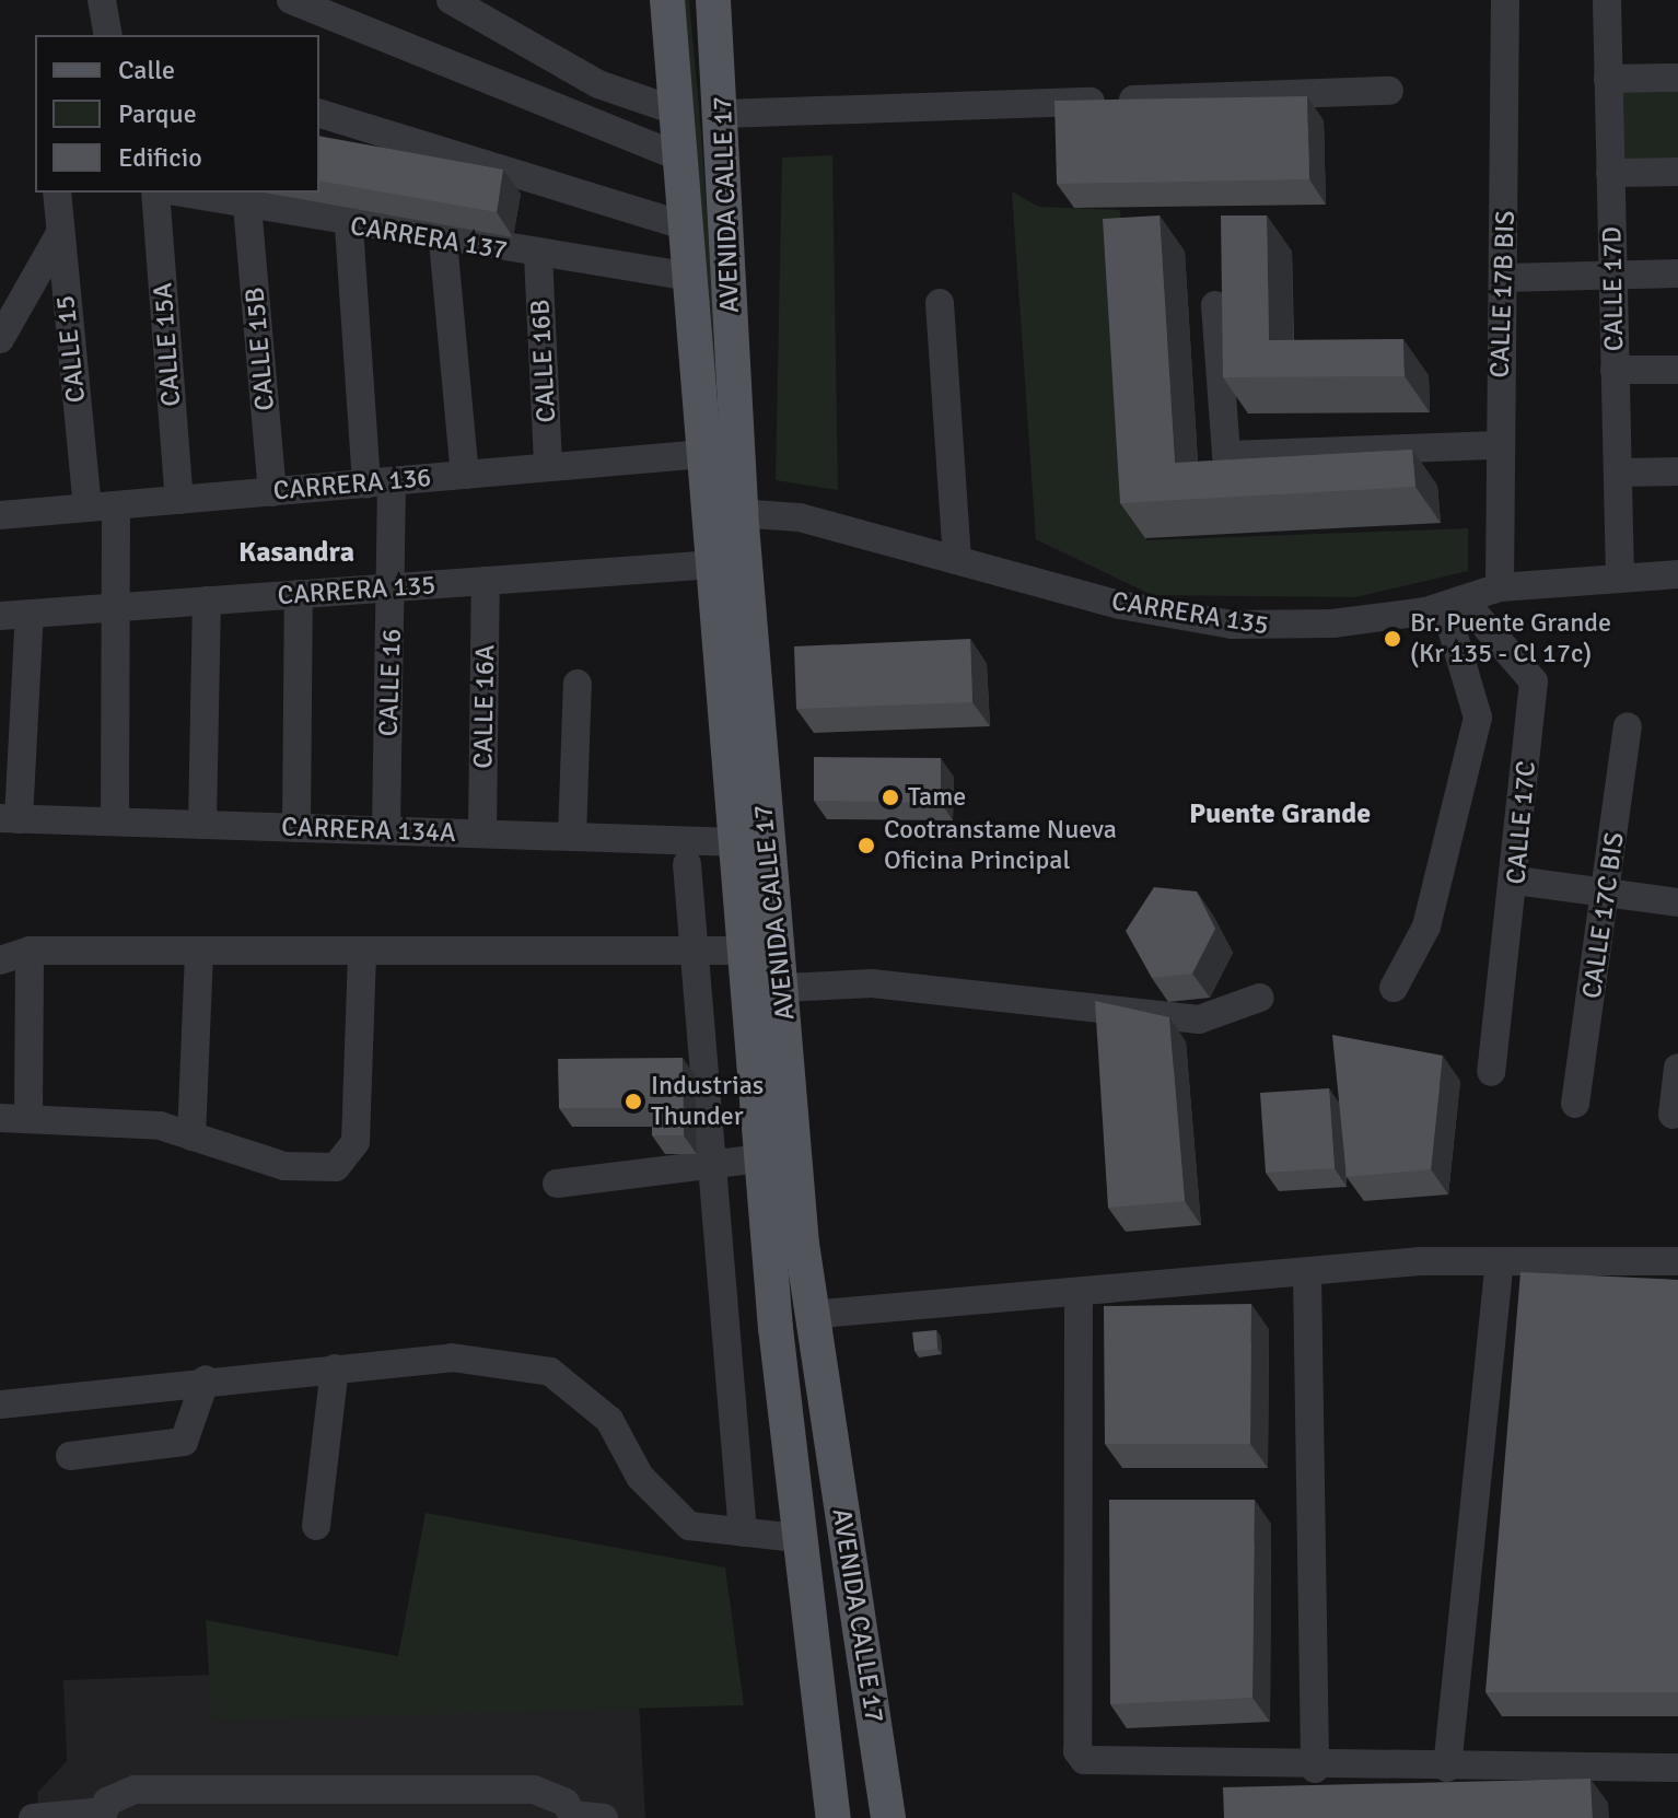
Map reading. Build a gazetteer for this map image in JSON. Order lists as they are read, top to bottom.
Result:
{
  "streets": {
    "main road": ["AVENIDA CALLE 17"],
    "street": [
      "CARRERA 137",
      "CALLE 17D",
      "CALLE 17B BIS",
      "CALLE 15A",
      "CALLE 15",
      "CALLE 15B",
      "CALLE 16B",
      "CARRERA 136",
      "CARRERA 135",
      "CALLE 16",
      "CALLE 16A",
      "CALLE 17C",
      "CARRERA 134A",
      "CALLE 17C BIS"
    ]
  },
  "crossings": [
    ["AVENIDA CALLE 17", "CARRERA 137"],
    ["AVENIDA CALLE 17", "CARRERA 136"],
    ["AVENIDA CALLE 17", "CARRERA 135"],
    ["AVENIDA CALLE 17", "CARRERA 134A"],
    ["CARRERA 137", "CALLE 15B"],
    ["CARRERA 137", "CALLE 16B"],
    ["CARRERA 137", "CALLE 16"],
    ["CALLE 17D", "CARRERA 135"],
    ["CALLE 17B BIS", "CARRERA 135"],
    ["CALLE 15A", "CARRERA 136"],
    ["CALLE 15", "CARRERA 136"],
    ["CALLE 15", "CARRERA 135"],
    ["CALLE 15", "CARRERA 134A"],
    ["CALLE 15B", "CARRERA 136"],
    ["CALLE 16B", "CARRERA 136"],
    ["CARRERA 136", "CALLE 16"],
    ["CARRERA 135", "CALLE 16"],
    ["CARRERA 135", "CALLE 16A"],
    ["CARRERA 135", "CALLE 17C"],
    ["CALLE 16", "CARRERA 134A"],
    ["CALLE 16A", "CARRERA 134A"]
  ],
  "districts": ["Kasandra", "Puente Grande"],
  "places": [
    "Br. Puente Grande (Kr 135 - Cl 17c)",
    "Tame",
    "Cootranstame Nueva Oficina Principal",
    "Industrias Thunder"
  ],
  "legend": ["Calle", "Parque", "Edificio"]
}
